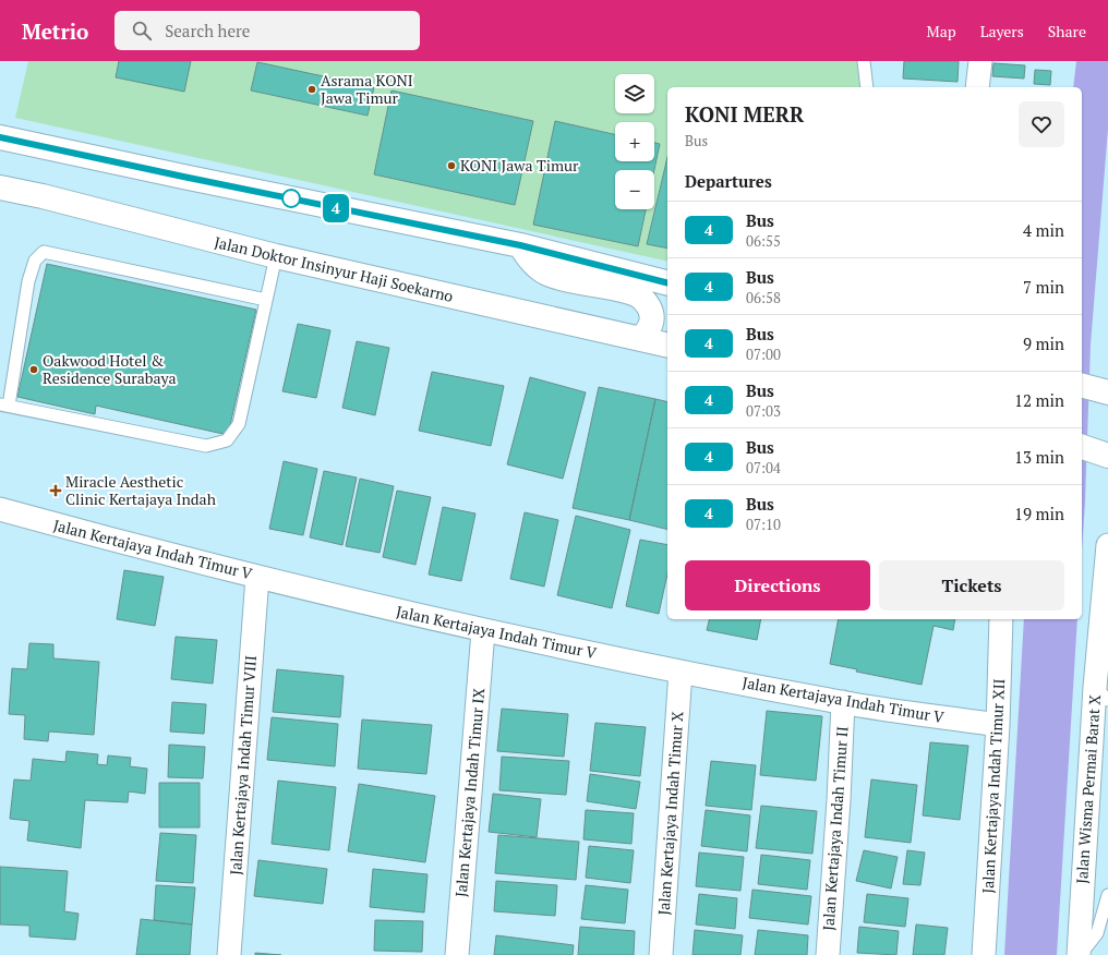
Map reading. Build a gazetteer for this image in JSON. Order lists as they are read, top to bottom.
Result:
{
  "streets": {
    "main road": ["Jalan Doktor Insinyur Haji Soekarno"],
    "street": [
      "Jalan Kertajaya Indah Timur V",
      "Jalan Kertajaya Indah Timur VIII",
      "Jalan Kertajaya Indah Timur XII",
      "Jalan Wisma Permai Barat X",
      "Jalan Kertajaya Indah Timur IX",
      "Jalan Kertajaya Indah Timur X",
      "Jalan Kertajaya Indah Timur II"
    ]
  },
  "crossings": [
    ["Jalan Kertajaya Indah Timur V", "Jalan Kertajaya Indah Timur VIII"],
    ["Jalan Kertajaya Indah Timur V", "Jalan Kertajaya Indah Timur XII"],
    ["Jalan Kertajaya Indah Timur V", "Jalan Kertajaya Indah Timur IX"],
    ["Jalan Kertajaya Indah Timur V", "Jalan Kertajaya Indah Timur X"],
    ["Jalan Kertajaya Indah Timur V", "Jalan Kertajaya Indah Timur II"]
  ],
  "places": {
    "other": ["Asrama KONI Jawa Timur", "KONI Jawa Timur", "Oakwood Hotel & Residence Surabaya"],
    "health": ["Miracle Aesthetic Clinic Kertajaya Indah"]
  },
  "lines": ["bus line 4"],
  "page": {
    "header": "Metrio",
    "search": "Search here",
    "nav": ["Map", "Layers", "Share"],
    "on_map": "4",
    "map_buttons": ["+", "−"],
    "heading": [
      ["KONI MERR", "Bus"],
      "Departures"
    ],
    "list": [
      {
        "mark": "4",
        "name": "Bus",
        "note": "06:55",
        "value": "4 min"
      },
      {
        "mark": "4",
        "name": "Bus",
        "note": "06:58",
        "value": "7 min"
      },
      {
        "mark": "4",
        "name": "Bus",
        "note": "07:00",
        "value": "9 min"
      },
      {
        "mark": "4",
        "name": "Bus",
        "note": "07:03",
        "value": "12 min"
      },
      {
        "mark": "4",
        "name": "Bus",
        "note": "07:04",
        "value": "13 min"
      },
      {
        "mark": "4",
        "name": "Bus",
        "note": "07:10",
        "value": "19 min"
      }
    ],
    "buttons": ["Directions", "Tickets"]
  }
}
